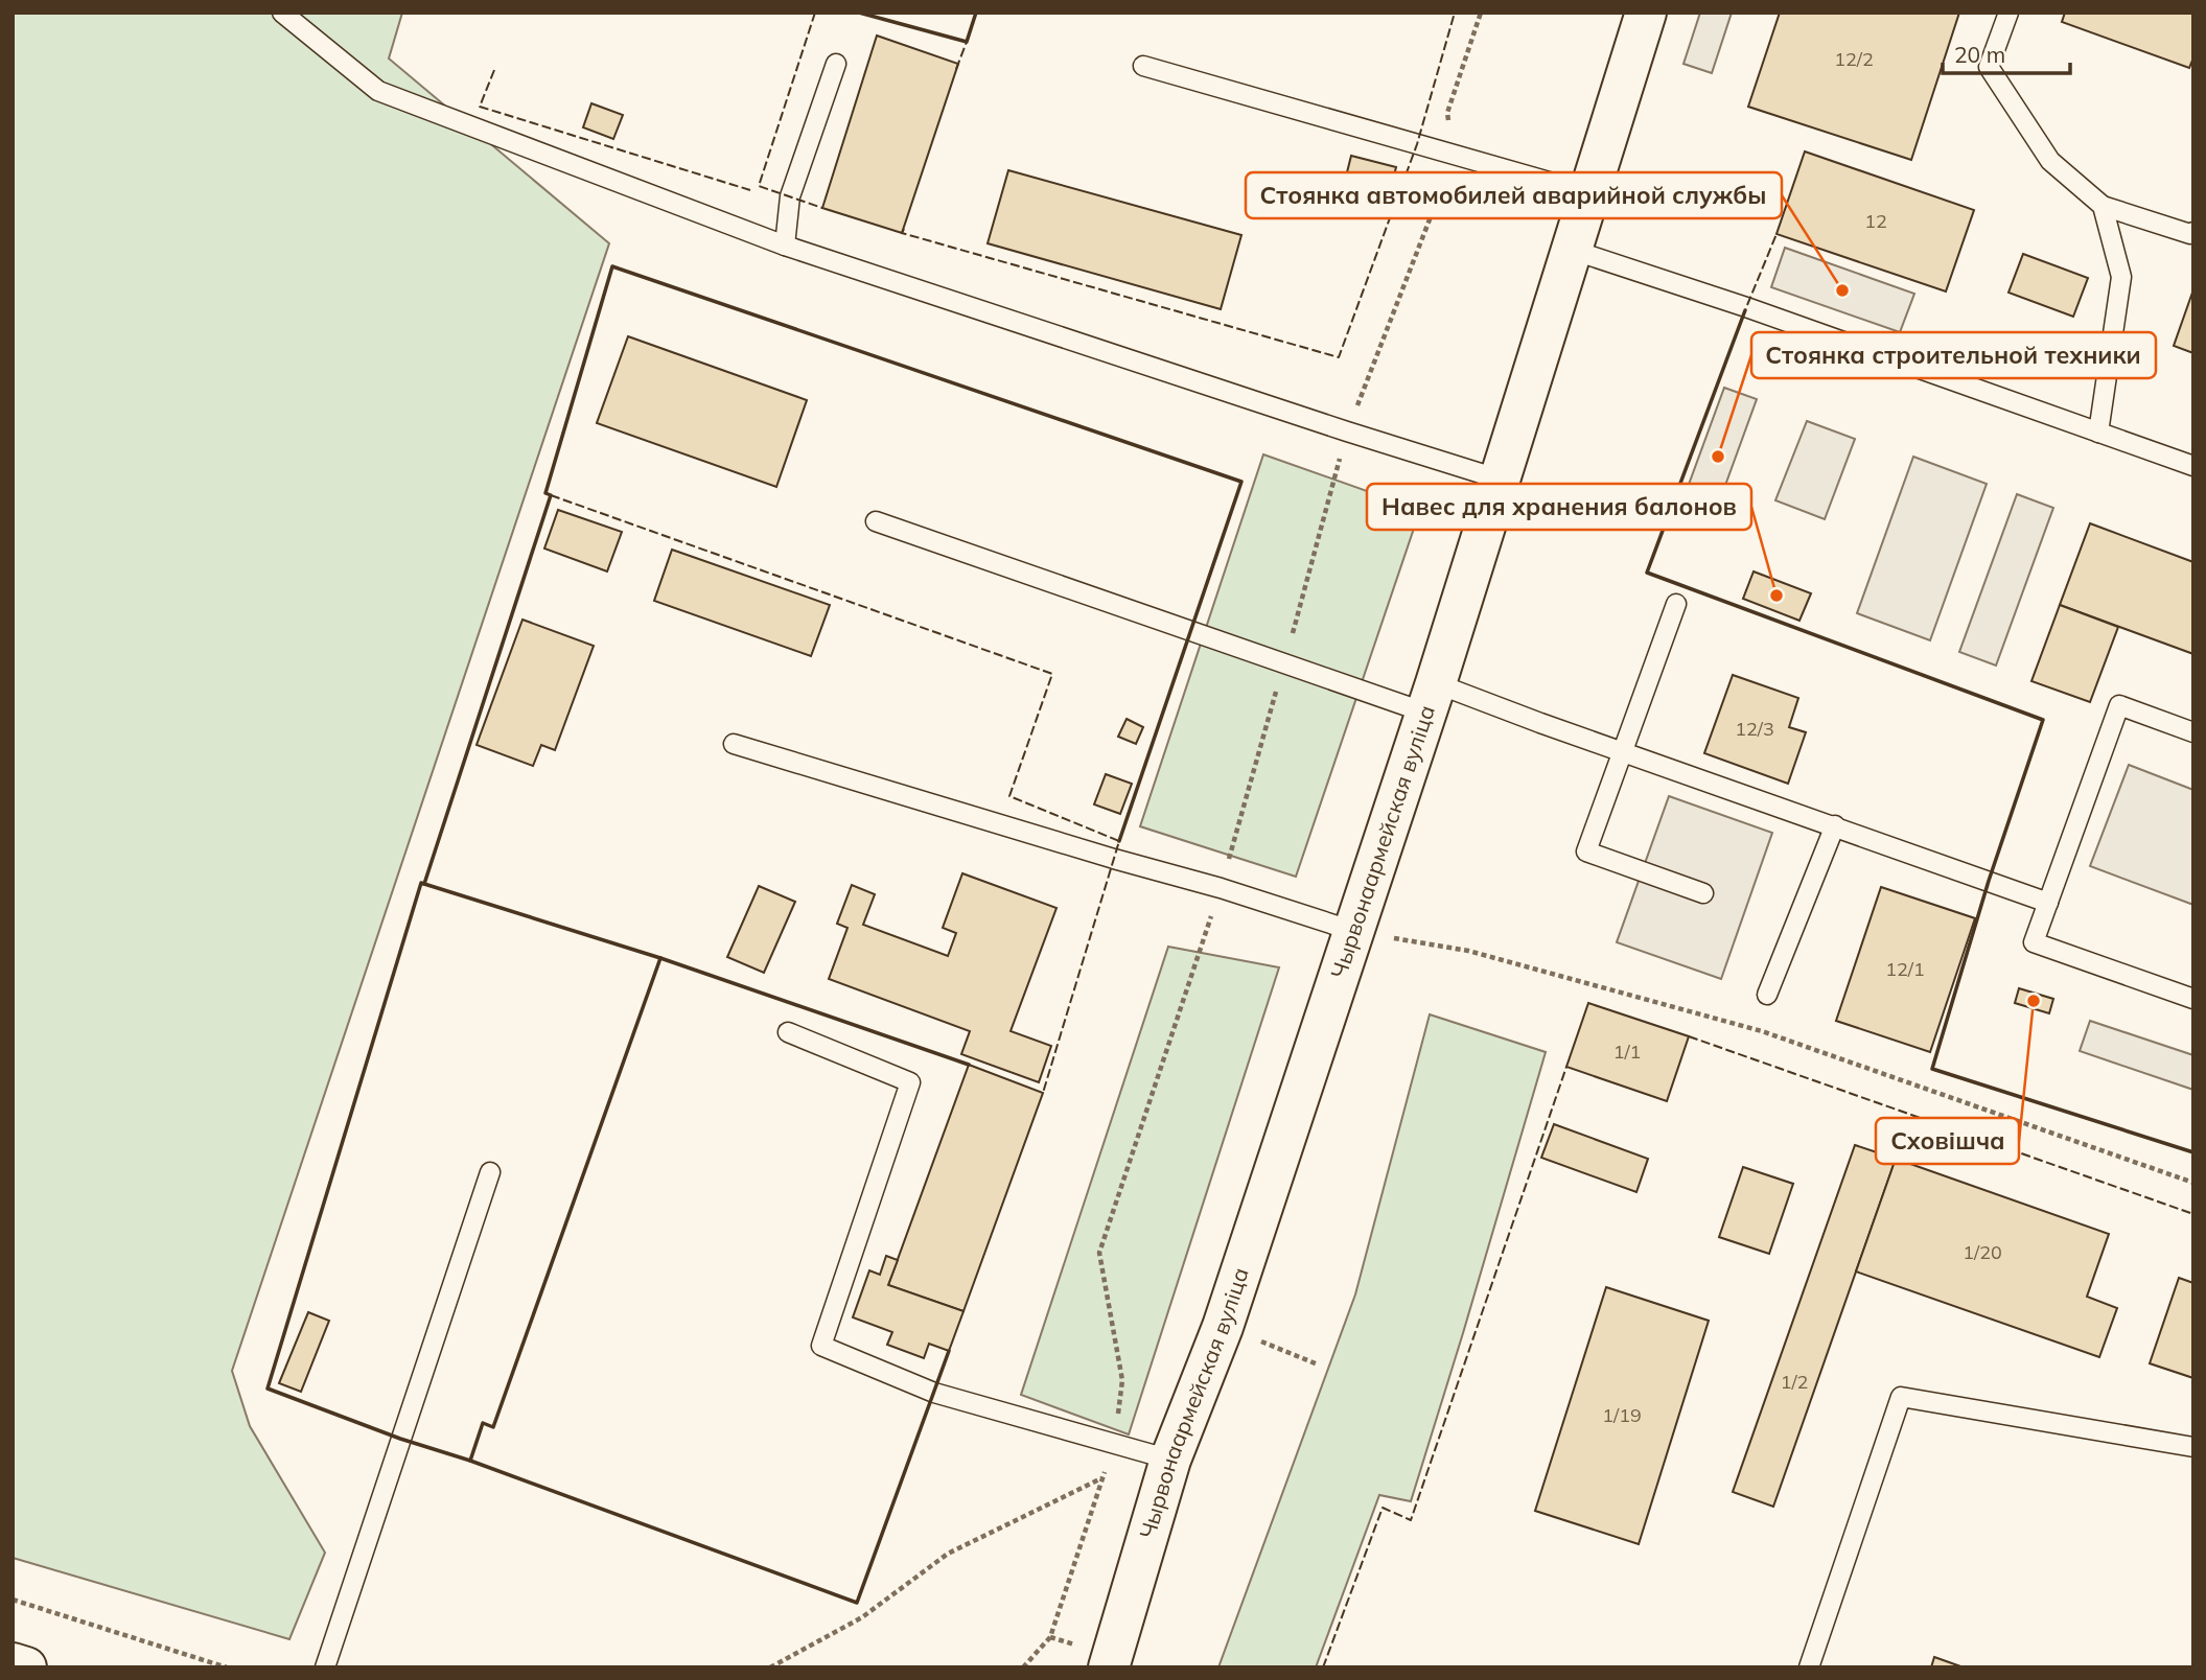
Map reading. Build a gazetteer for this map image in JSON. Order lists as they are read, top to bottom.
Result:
{
  "streets": {
    "street": ["Чырвонаармейская вуліца"]
  },
  "places": [
    "Стоянка автомобилей аварийной службы",
    "Стоянка строительной техники",
    "Навес для хранения балонов",
    "Сховішча"
  ],
  "house_numbers": [
    "12/2",
    "12",
    "12/3",
    "12/1",
    "1/1",
    "1/20",
    "1/2",
    "1/19"
  ],
  "scale_bar": "20 m"
}
